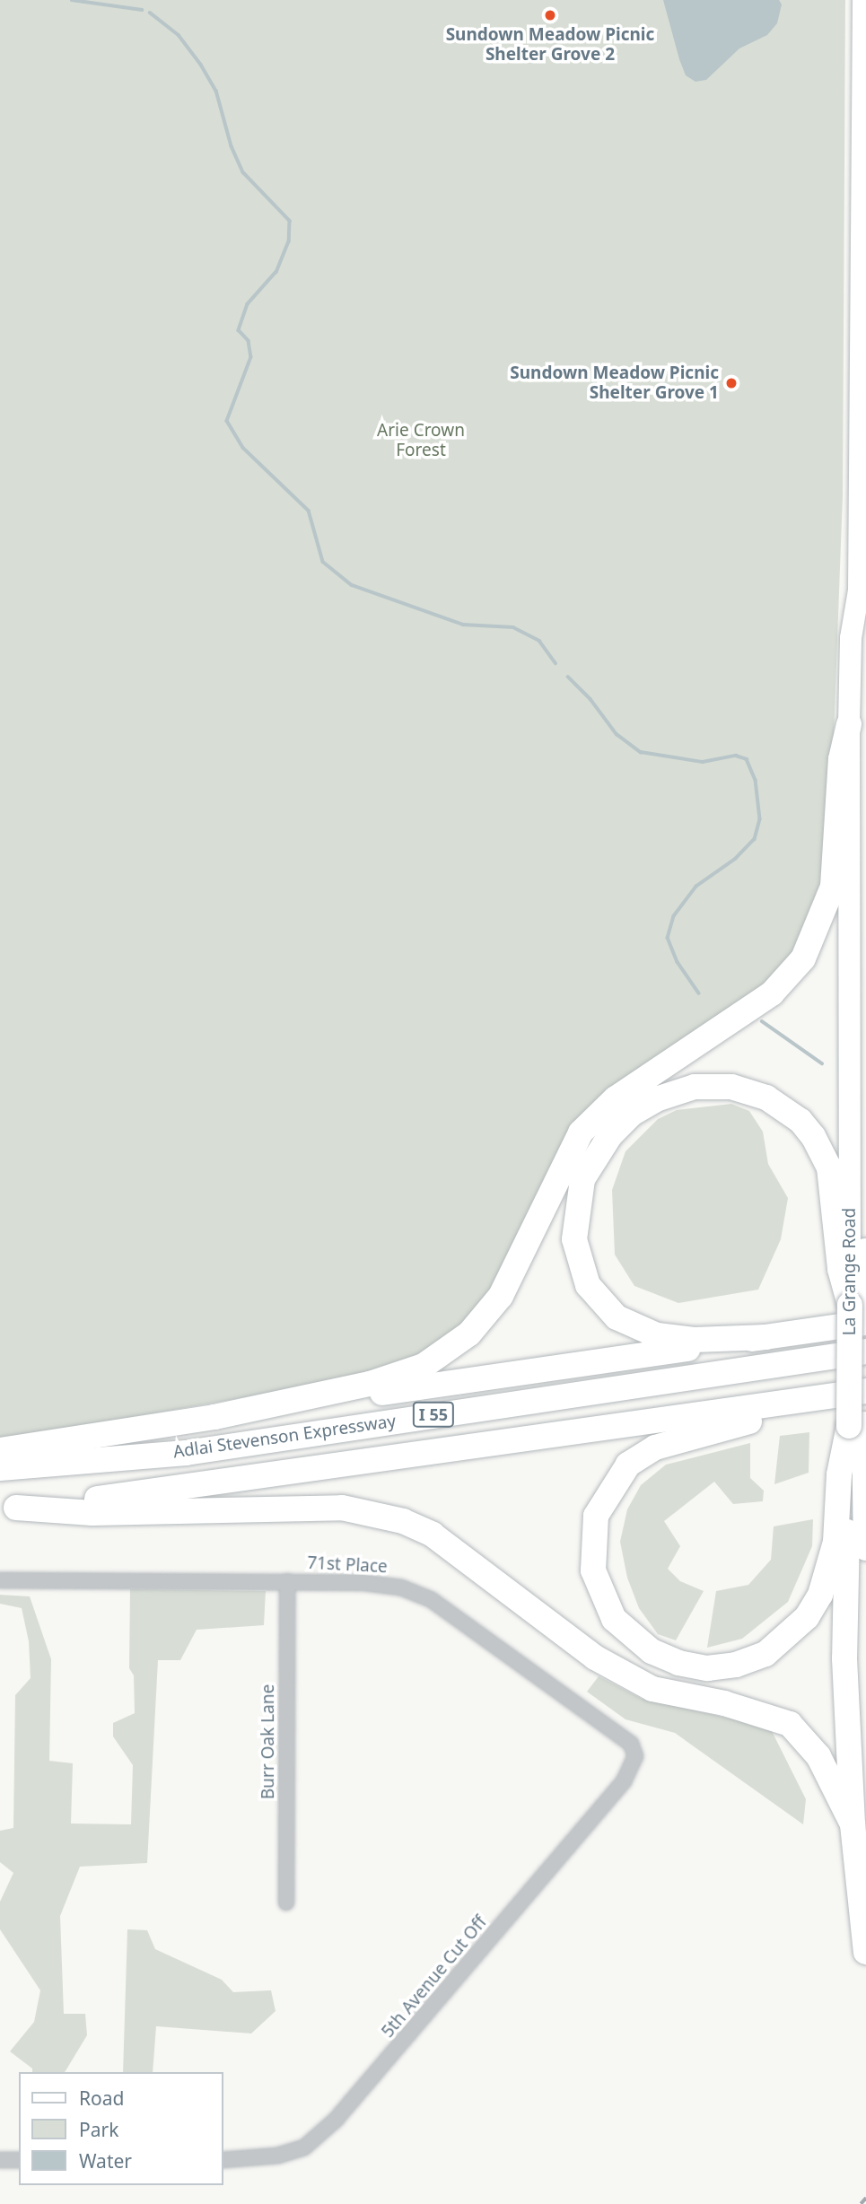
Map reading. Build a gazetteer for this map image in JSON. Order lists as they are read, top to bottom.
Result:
{
  "streets": {
    "highway": ["La Grange Road", "I 55", "Adlai Stevenson Expressway"],
    "street": ["71st Place", "Burr Oak Lane", "5th Avenue Cut Off"]
  },
  "crossings": [
    ["71st Place", "Burr Oak Lane"],
    ["71st Place", "5th Avenue Cut Off"]
  ],
  "parks": ["Arie Crown Forest"],
  "places": ["Sundown Meadow Picnic Shelter Grove 2", "Sundown Meadow Picnic Shelter Grove 1"],
  "legend": ["Road", "Park", "Water"]
}
